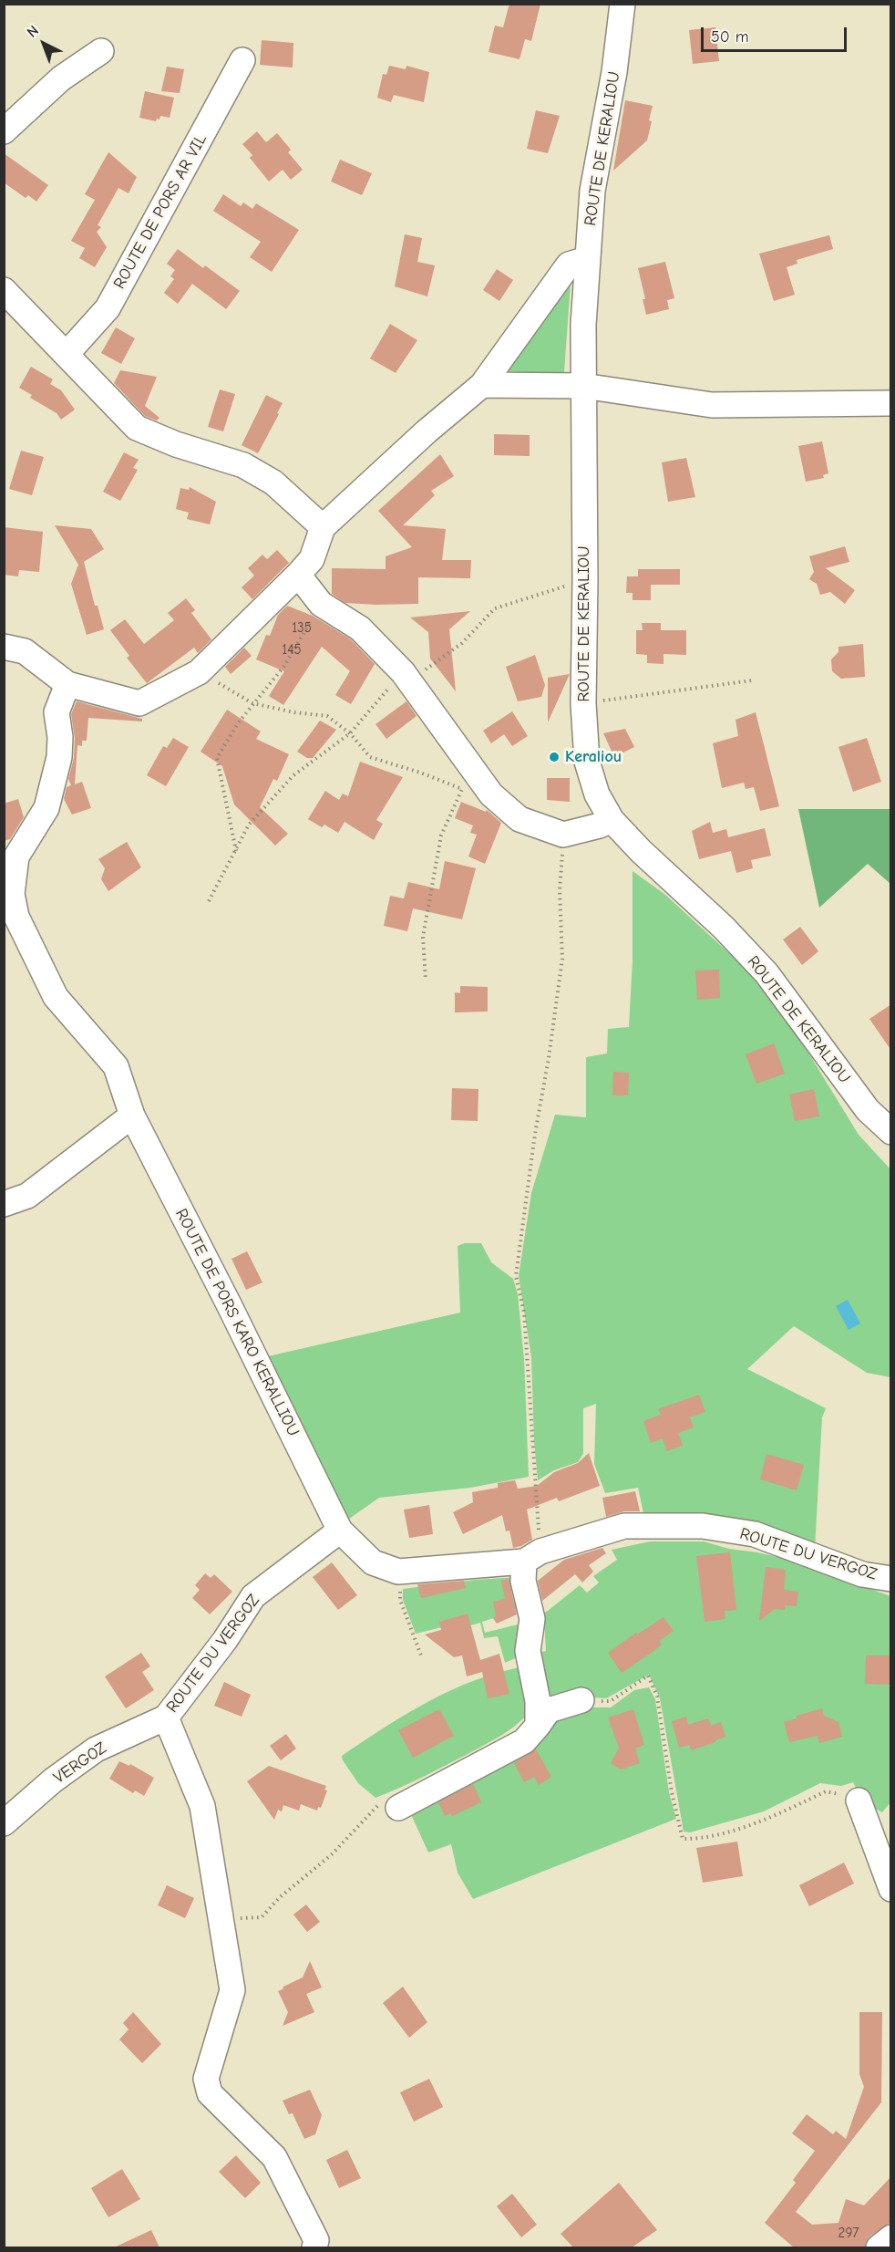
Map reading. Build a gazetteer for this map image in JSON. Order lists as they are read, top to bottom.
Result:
{
  "streets": {
    "street": [
      "ROUTE DE KERALIOU",
      "ROUTE DE PORS AR VIL",
      "ROUTE DE PORS KARO KERALLIOU",
      "ROUTE DU VERGOZ",
      "VERGOZ"
    ]
  },
  "crossings": [
    ["ROUTE DE PORS KARO KERALLIOU", "ROUTE DU VERGOZ"],
    ["ROUTE DU VERGOZ", "VERGOZ"]
  ],
  "places": ["Keraliou"],
  "house_numbers": ["135", "145", "297"],
  "scale_bar": "50 m",
  "north": "top left"
}
